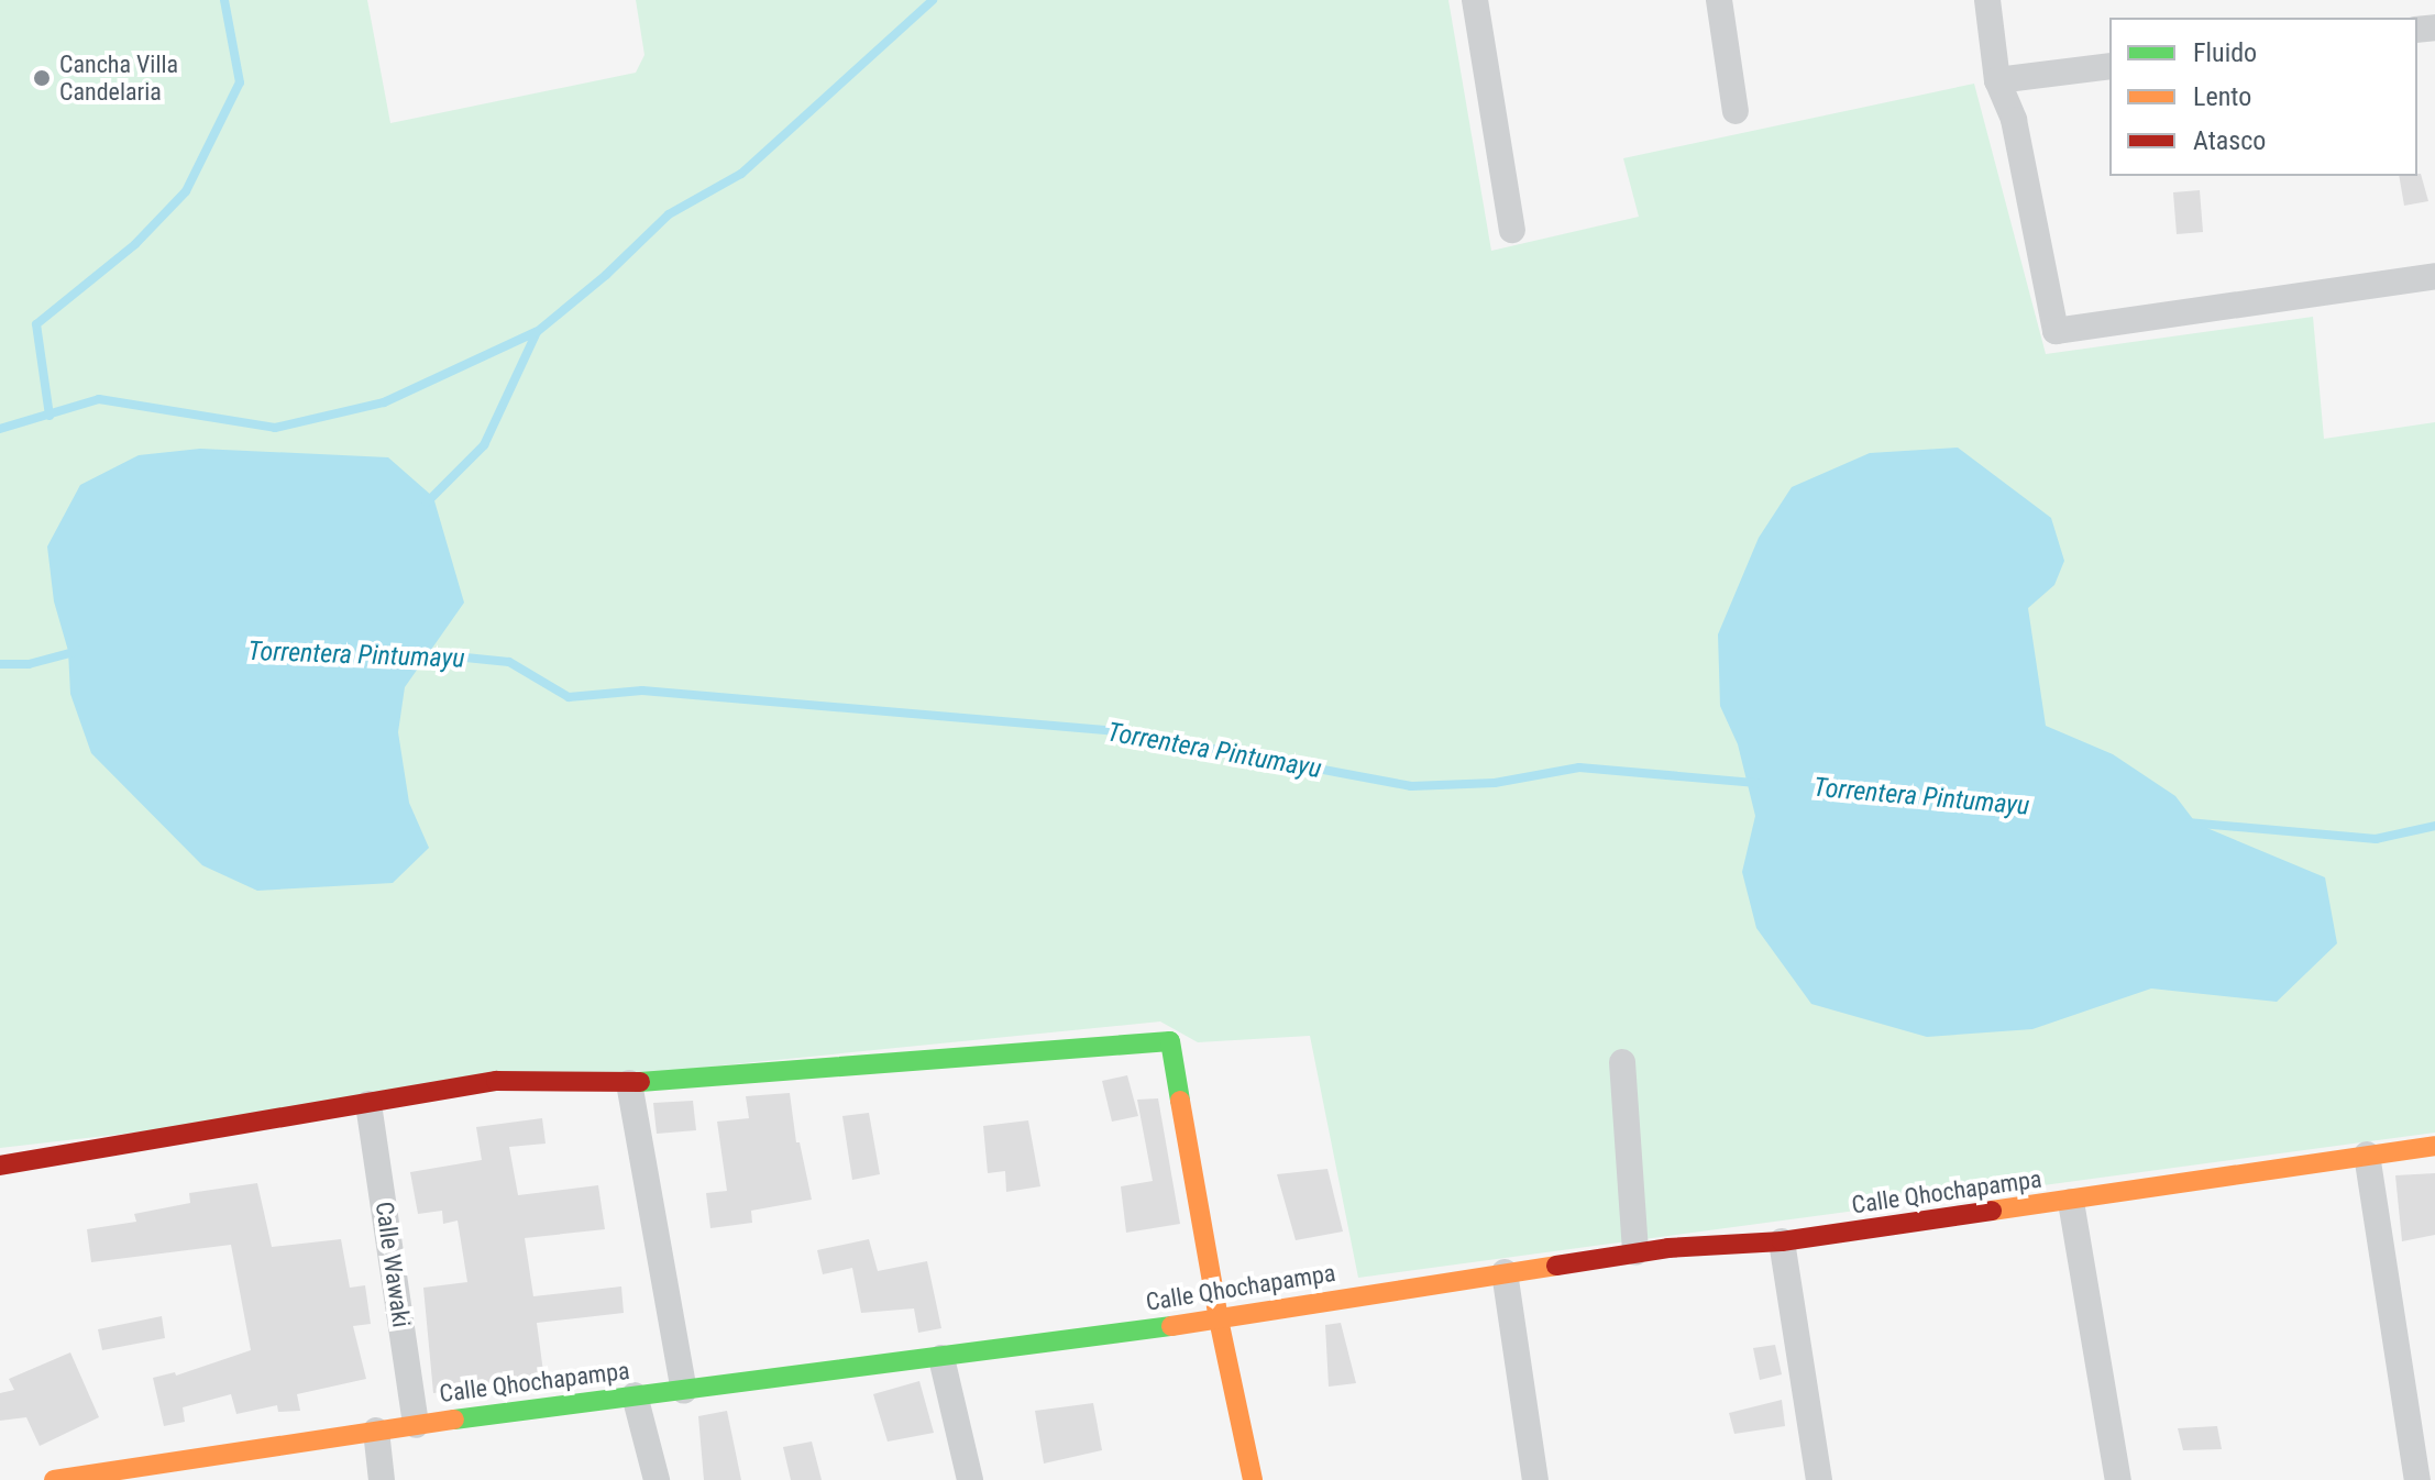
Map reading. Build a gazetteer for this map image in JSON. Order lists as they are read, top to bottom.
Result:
{
  "streets": {
    "street": ["Calle Qhochapampa", "Calle Wawaki"]
  },
  "crossings": [
    ["Calle Qhochapampa", "Calle Wawaki"]
  ],
  "water": ["Torrentera Pintumayu"],
  "places": ["Cancha Villa Candelaria"],
  "legend": ["Fluido", "Lento", "Atasco"]
}
